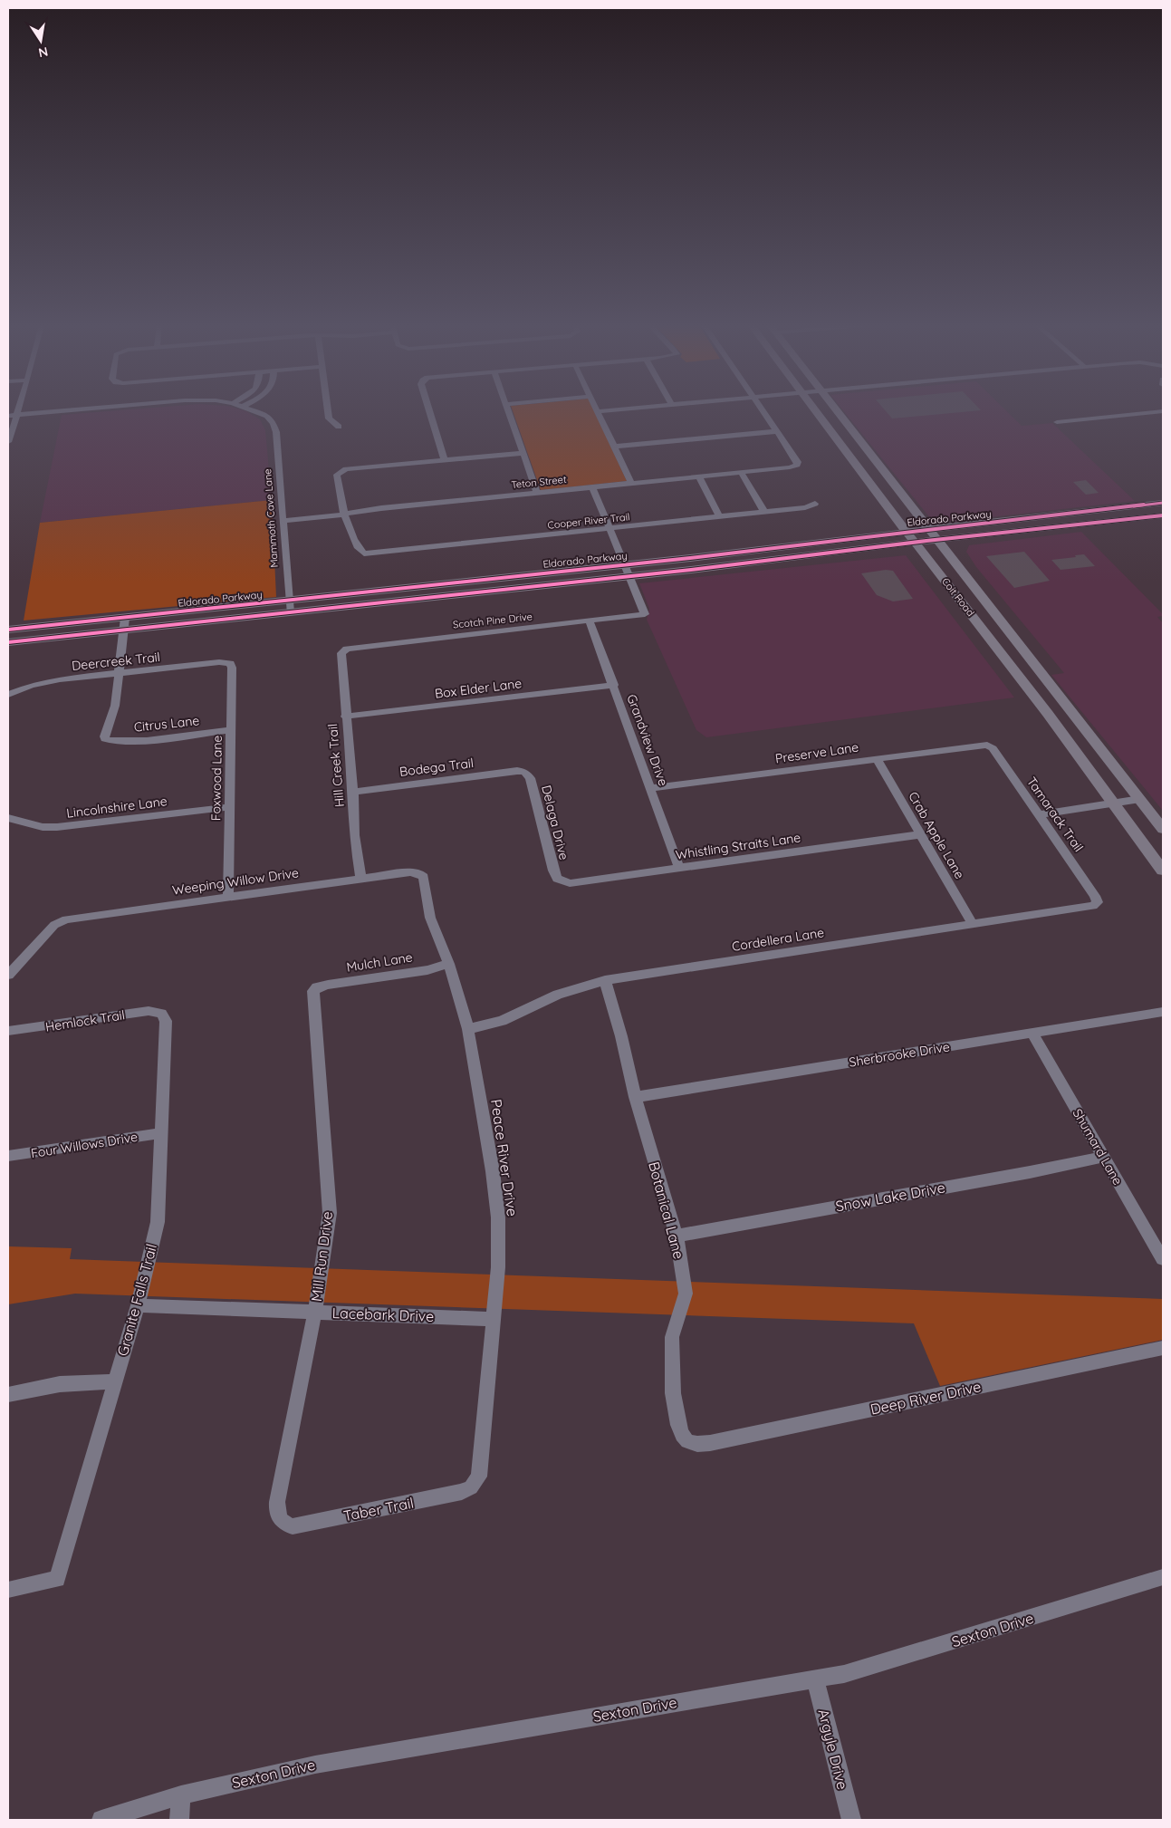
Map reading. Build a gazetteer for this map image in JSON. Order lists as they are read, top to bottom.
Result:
{
  "streets": {
    "main road": ["Eldorado Parkway", "Coit Road"],
    "street": [
      "Teton Street",
      "Mammoth Cave Lane",
      "Cooper River Trail",
      "Scotch Pine Drive",
      "Deercreek Trail",
      "Box Elder Lane",
      "Citrus Lane",
      "Grandview Drive",
      "Preserve Lane",
      "Hill Creek Trail",
      "Bodega Trail",
      "Foxwood Lane",
      "Lincolnshire Lane",
      "Tamarack Trail",
      "Delaga Drive",
      "Crab Apple Lane",
      "Whistling Straits Lane",
      "Weeping Willow Drive",
      "Cordellera Lane",
      "Mulch Lane",
      "Hemlock Trail",
      "Sherbrooke Drive",
      "Four Willows Drive",
      "Shumard Lane",
      "Peace River Drive",
      "Snow Lake Drive",
      "Botanical Lane",
      "Mill Run Drive",
      "Granite Falls Trail",
      "Lacebark Drive",
      "Deep River Drive",
      "Taber Trail",
      "Sexton Drive",
      "Argyle Drive"
    ]
  },
  "crossings": [
    ["Teton Street", "Mammoth Cave Lane"],
    ["Teton Street", "Cooper River Trail"],
    ["Mammoth Cave Lane", "Eldorado Parkway"],
    ["Eldorado Parkway", "Coit Road"],
    ["Eldorado Parkway", "Scotch Pine Drive"],
    ["Scotch Pine Drive", "Grandview Drive"],
    ["Scotch Pine Drive", "Hill Creek Trail"],
    ["Deercreek Trail", "Citrus Lane"],
    ["Deercreek Trail", "Foxwood Lane"],
    ["Box Elder Lane", "Grandview Drive"],
    ["Box Elder Lane", "Hill Creek Trail"],
    ["Citrus Lane", "Foxwood Lane"],
    ["Grandview Drive", "Preserve Lane"],
    ["Grandview Drive", "Whistling Straits Lane"],
    ["Preserve Lane", "Tamarack Trail"],
    ["Preserve Lane", "Crab Apple Lane"],
    ["Hill Creek Trail", "Bodega Trail"],
    ["Hill Creek Trail", "Weeping Willow Drive"],
    ["Bodega Trail", "Delaga Drive"],
    ["Foxwood Lane", "Lincolnshire Lane"],
    ["Foxwood Lane", "Weeping Willow Drive"],
    ["Tamarack Trail", "Cordellera Lane"],
    ["Delaga Drive", "Whistling Straits Lane"],
    ["Crab Apple Lane", "Whistling Straits Lane"],
    ["Crab Apple Lane", "Cordellera Lane"],
    ["Weeping Willow Drive", "Peace River Drive"],
    ["Cordellera Lane", "Peace River Drive"],
    ["Cordellera Lane", "Botanical Lane"],
    ["Mulch Lane", "Peace River Drive"],
    ["Mulch Lane", "Mill Run Drive"],
    ["Hemlock Trail", "Granite Falls Trail"],
    ["Sherbrooke Drive", "Shumard Lane"],
    ["Sherbrooke Drive", "Botanical Lane"],
    ["Four Willows Drive", "Granite Falls Trail"],
    ["Shumard Lane", "Snow Lake Drive"],
    ["Peace River Drive", "Lacebark Drive"],
    ["Peace River Drive", "Taber Trail"],
    ["Snow Lake Drive", "Botanical Lane"],
    ["Botanical Lane", "Deep River Drive"],
    ["Mill Run Drive", "Lacebark Drive"],
    ["Mill Run Drive", "Taber Trail"],
    ["Granite Falls Trail", "Lacebark Drive"],
    ["Sexton Drive", "Argyle Drive"]
  ],
  "north": "bottom"
}
